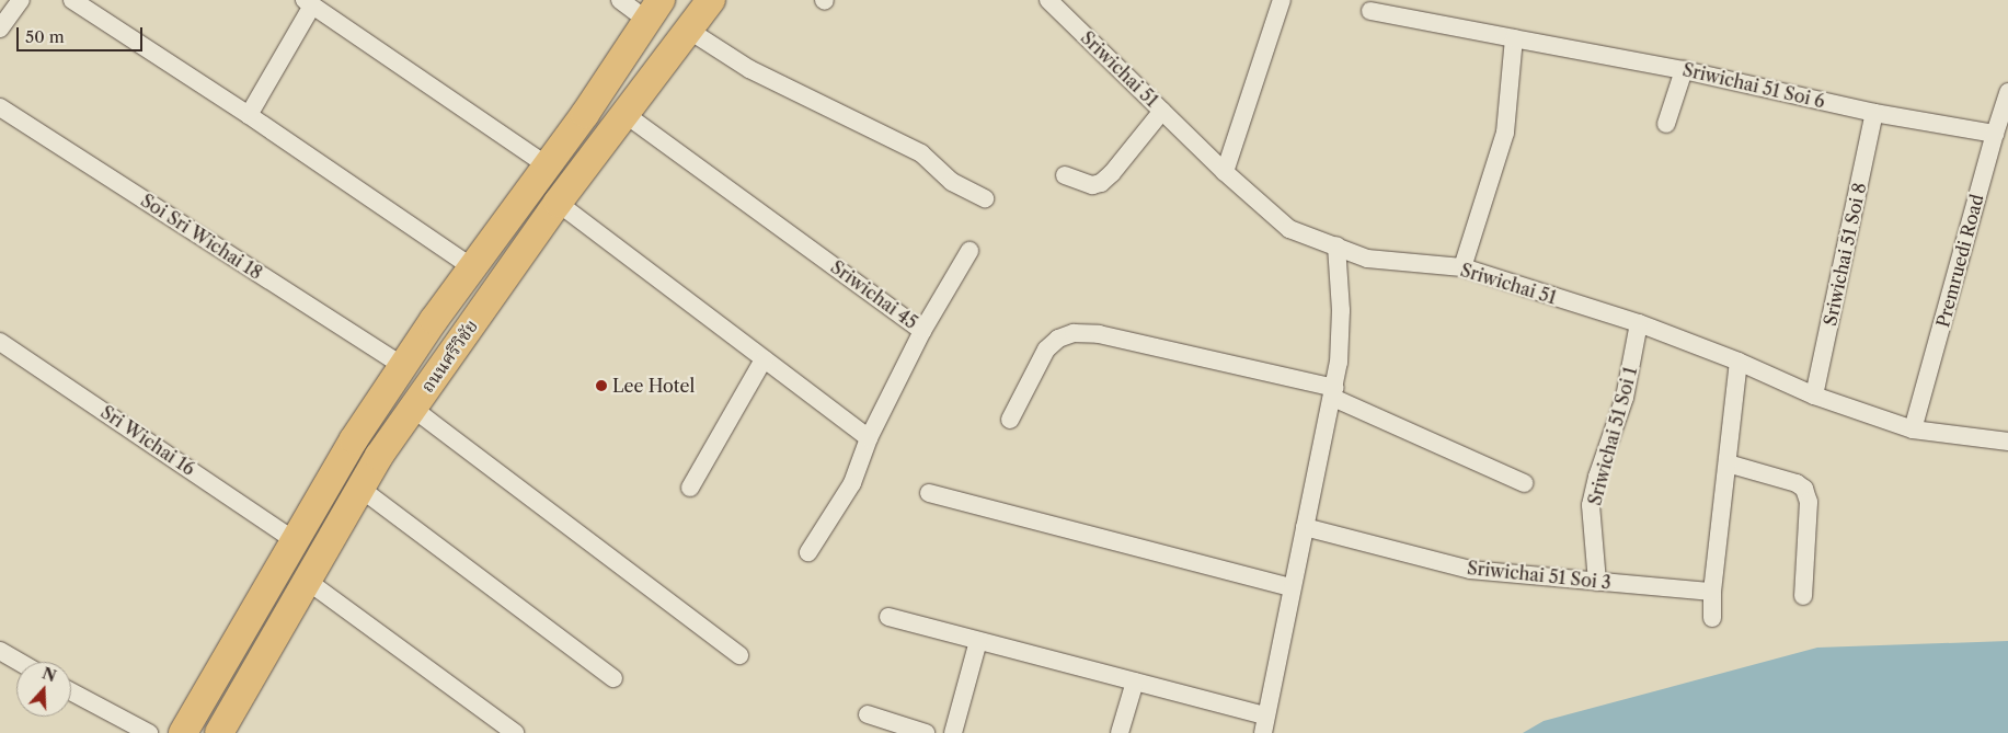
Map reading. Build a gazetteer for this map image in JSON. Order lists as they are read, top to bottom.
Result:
{
  "streets": {
    "main road": ["ถนนศรีวิชัย"],
    "street": [
      "Sriwichai 51",
      "Sriwichai 51 Soi 6",
      "Soi Sri Wichai 18",
      "Sriwichai 51 Soi 8",
      "Premruedi Road",
      "Sriwichai 45",
      "Sriwichai 51 Soi 1",
      "Sri Wichai 16",
      "Sriwichai 51 Soi 3"
    ]
  },
  "crossings": [
    ["Sriwichai 51", "Sriwichai 51 Soi 8"],
    ["Sriwichai 51", "Premruedi Road"],
    ["Sriwichai 51", "Sriwichai 51 Soi 1"],
    ["Sriwichai 51 Soi 6", "Sriwichai 51 Soi 8"],
    ["Sriwichai 51 Soi 6", "Premruedi Road"],
    ["Soi Sri Wichai 18", "ถนนศรีวิชัย"],
    ["Sriwichai 45", "ถนนศรีวิชัย"],
    ["ถนนศรีวิชัย", "Sri Wichai 16"],
    ["Sriwichai 51 Soi 1", "Sriwichai 51 Soi 3"]
  ],
  "places": ["Lee Hotel"],
  "scale_bar": "50 m",
  "north": "top"
}
